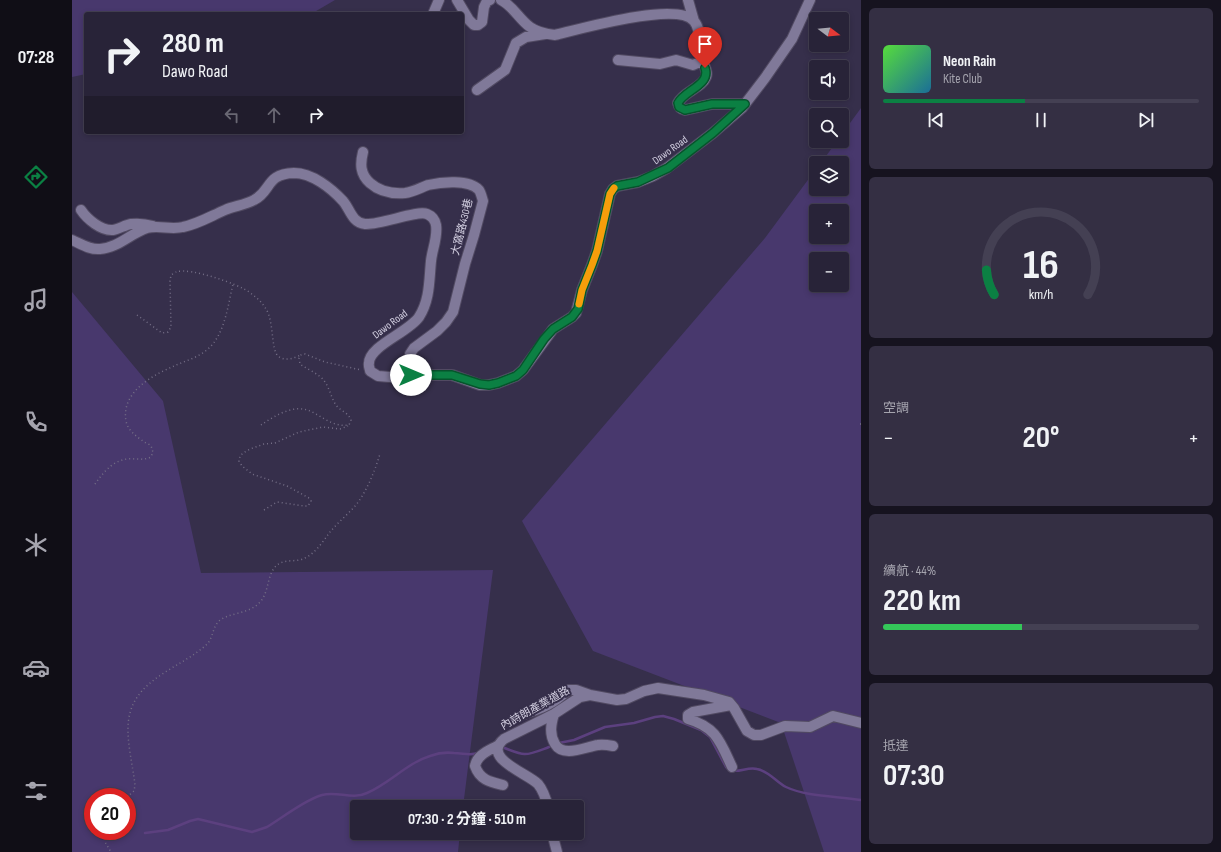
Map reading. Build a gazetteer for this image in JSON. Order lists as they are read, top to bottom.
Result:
{
  "streets": {
    "lane": ["Dawo Road", "大窩路430巷", "內詩朗產業道路"]
  },
  "crossings": [
    ["Dawo Road", "大窩路430巷"]
  ],
  "north": "right",
  "page": {
    "tabs": "07:28",
    "map_buttons": ["+", "−"],
    "turn": ["280 m", "Dawo Road"],
    "song": ["Neon Rain", "Kite Club"],
    "tile": [
      "空調",
      ["續航 · 44%", "220 km"],
      ["抵達", "07:30"]
    ],
    "heat": ["−", "20°", "+"],
    "limit": "20",
    "trip": "07:30 · 2 分鐘 · 510 m",
    "gauge": ["16", "km/h"]
  }
}
